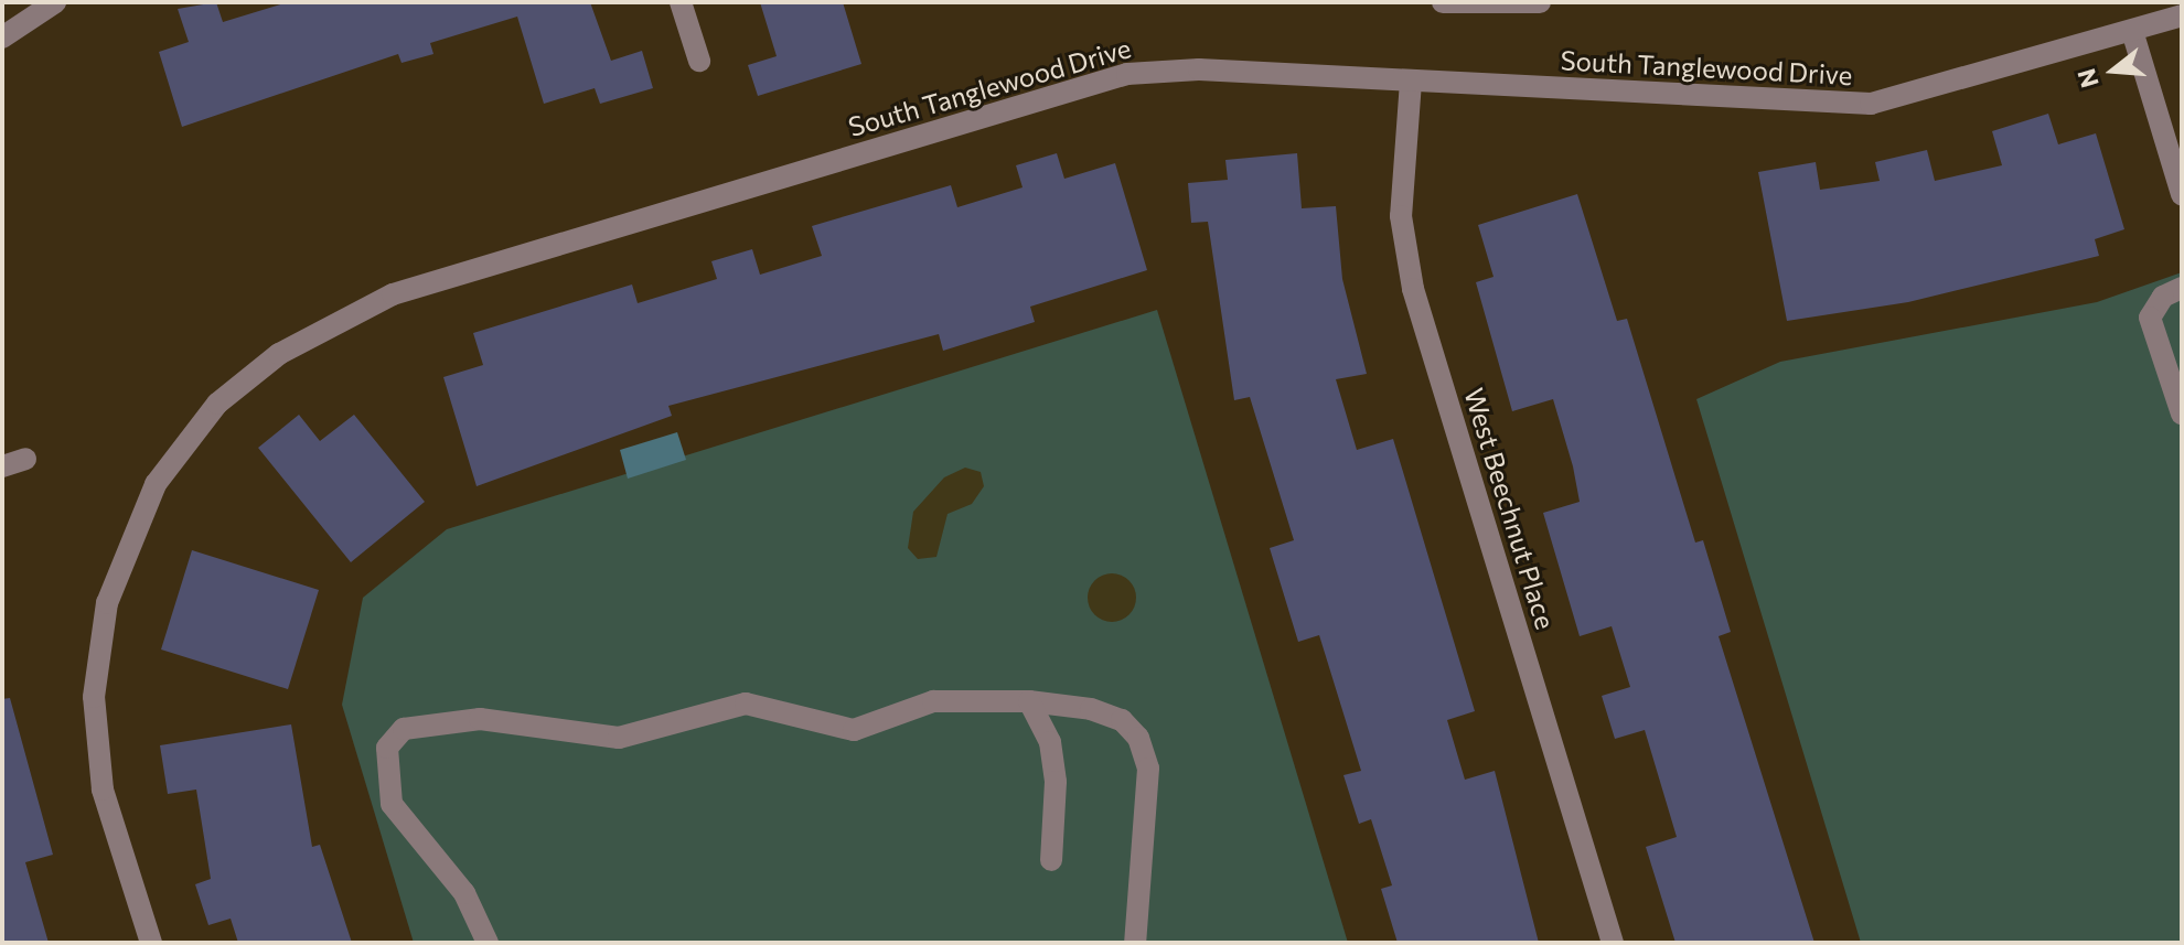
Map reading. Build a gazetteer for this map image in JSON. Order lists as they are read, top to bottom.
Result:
{
  "streets": {
    "street": ["South Tanglewood Drive", "West Beechnut Place"]
  },
  "crossings": [
    ["South Tanglewood Drive", "West Beechnut Place"]
  ],
  "north": "left"
}
